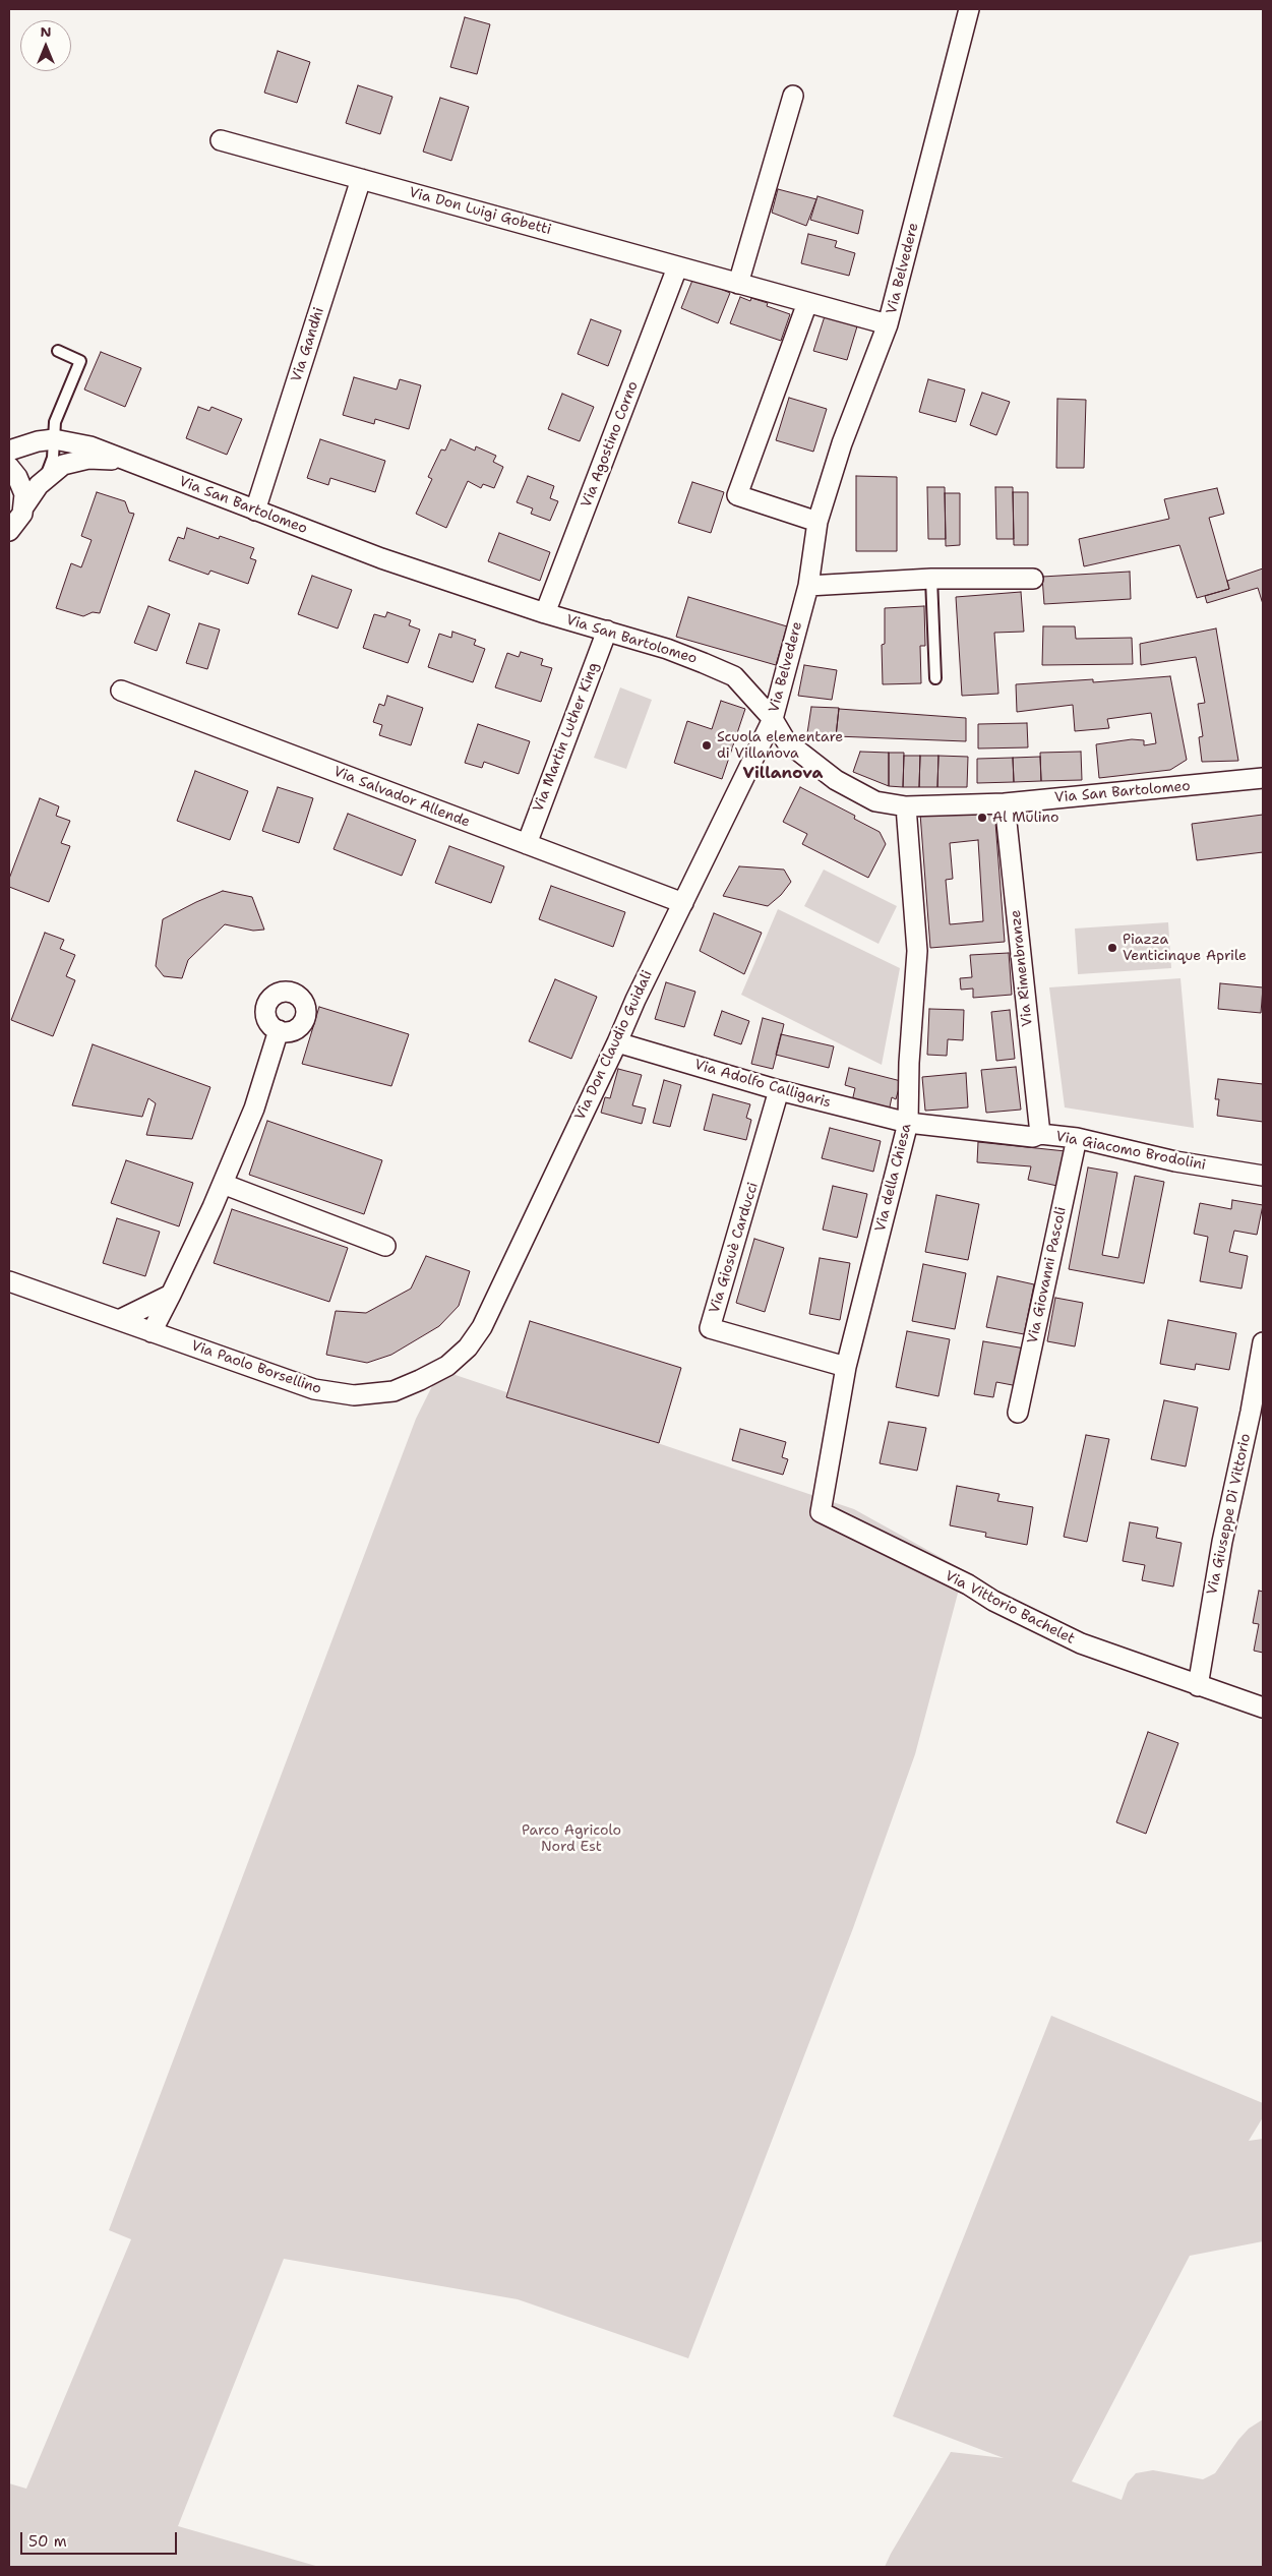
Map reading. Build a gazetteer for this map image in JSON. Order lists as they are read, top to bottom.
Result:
{
  "streets": {
    "street": [
      "Via Don Luigi Gobetti",
      "Via Belvedere",
      "Via Gandhi",
      "Via Agostino Corno",
      "Via San Bartolomeo",
      "Via Martin Luther King",
      "Via Salvador Allende",
      "Via Rimenbranze",
      "Via Don Claudio Guidali",
      "Via Adolfo Calligaris",
      "Via Giacomo Brodolini",
      "Via della Chiesa",
      "Via Giosuè Carducci",
      "Via Giovanni Pascoli",
      "Via Paolo Borsellino",
      "Via Giuseppe Di Vittorio",
      "Via Vittorio Bachelet"
    ]
  },
  "crossings": [
    ["Via Don Luigi Gobetti", "Via Belvedere"],
    ["Via Don Luigi Gobetti", "Via Gandhi"],
    ["Via Belvedere", "Via San Bartolomeo"],
    ["Via Belvedere", "Via Don Claudio Guidali"],
    ["Via Gandhi", "Via San Bartolomeo"],
    ["Via Agostino Corno", "Via San Bartolomeo"],
    ["Via San Bartolomeo", "Via Martin Luther King"],
    ["Via San Bartolomeo", "Via Rimenbranze"],
    ["Via San Bartolomeo", "Via Don Claudio Guidali"],
    ["Via San Bartolomeo", "Via della Chiesa"],
    ["Via Martin Luther King", "Via Salvador Allende"],
    ["Via Salvador Allende", "Via Don Claudio Guidali"],
    ["Via Rimenbranze", "Via Giacomo Brodolini"],
    ["Via Don Claudio Guidali", "Via Adolfo Calligaris"],
    ["Via Don Claudio Guidali", "Via Paolo Borsellino"],
    ["Via Adolfo Calligaris", "Via Giacomo Brodolini"],
    ["Via Adolfo Calligaris", "Via della Chiesa"],
    ["Via Adolfo Calligaris", "Via Giosuè Carducci"],
    ["Via Giacomo Brodolini", "Via della Chiesa"],
    ["Via Giacomo Brodolini", "Via Giovanni Pascoli"],
    ["Via della Chiesa", "Via Giosuè Carducci"],
    ["Via della Chiesa", "Via Vittorio Bachelet"],
    ["Via Giuseppe Di Vittorio", "Via Vittorio Bachelet"]
  ],
  "districts": ["Villanova"],
  "parks": ["Parco Agricolo Nord Est"],
  "places": ["Scuola elementare di Villanova", "Al Mulino", "Piazza Venticinque Aprile"],
  "scale_bar": "50 m",
  "north": "top"
}
